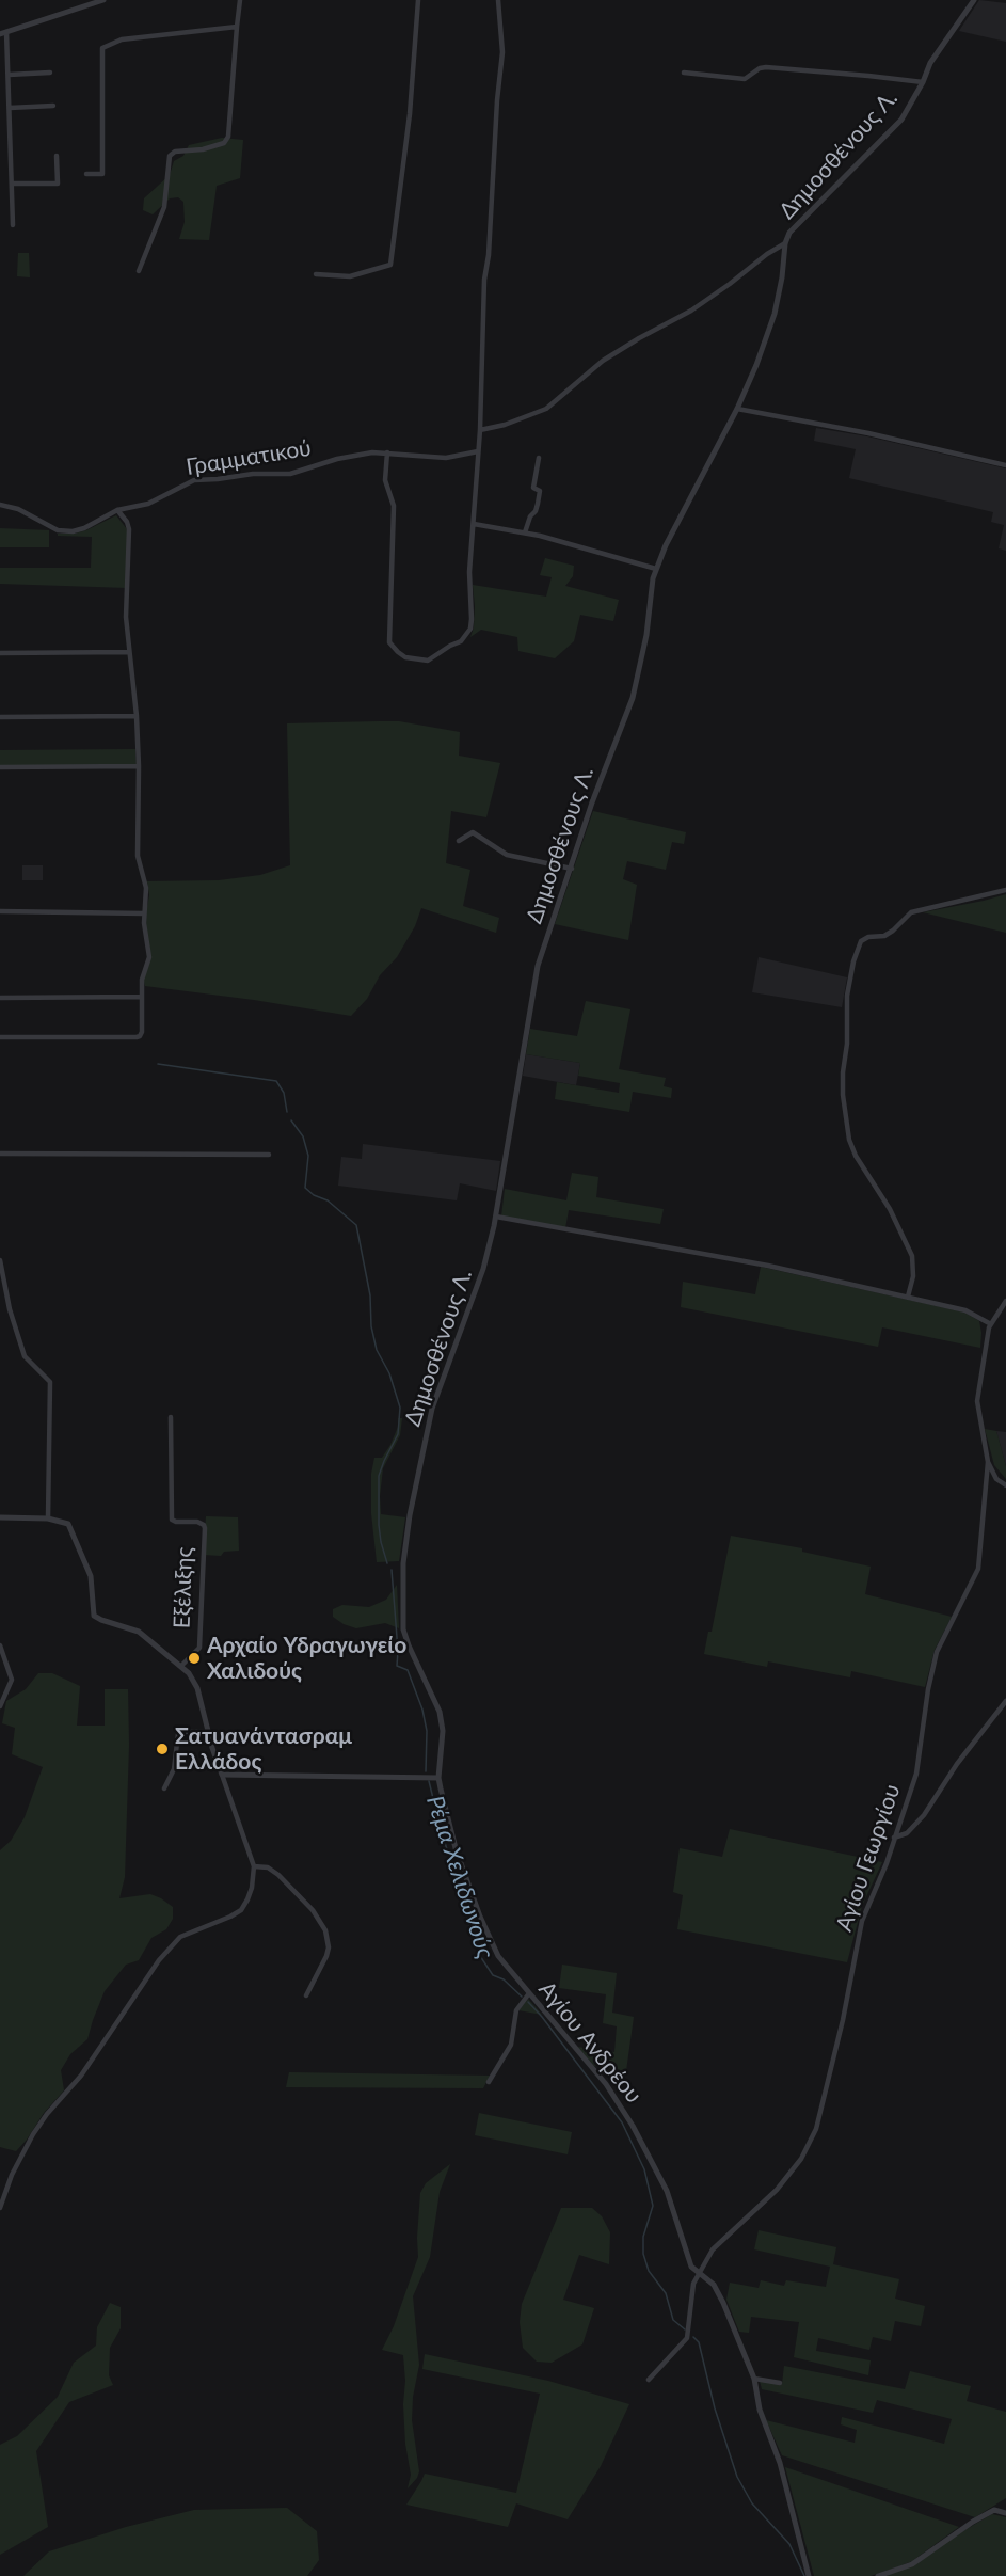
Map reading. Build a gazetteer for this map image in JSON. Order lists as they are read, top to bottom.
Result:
{
  "streets": {
    "street": [
      "Δημοσθένους Λ.",
      "Γραμματικού",
      "Εξέλιξης",
      "Αγίου Γεωργίου",
      "Αγίου Ανδρέου"
    ]
  },
  "crossings": [
    ["Δημοσθένους Λ.", "Αγίου Ανδρέου"],
    ["Αγίου Γεωργίου", "Αγίου Ανδρέου"]
  ],
  "water": ["Ρέμα Χελιδωνούς"],
  "places": ["Αρχαίο Υδραγωγείο Χαλιδούς", "Σατυανάντασραμ Ελλάδος"]
}
